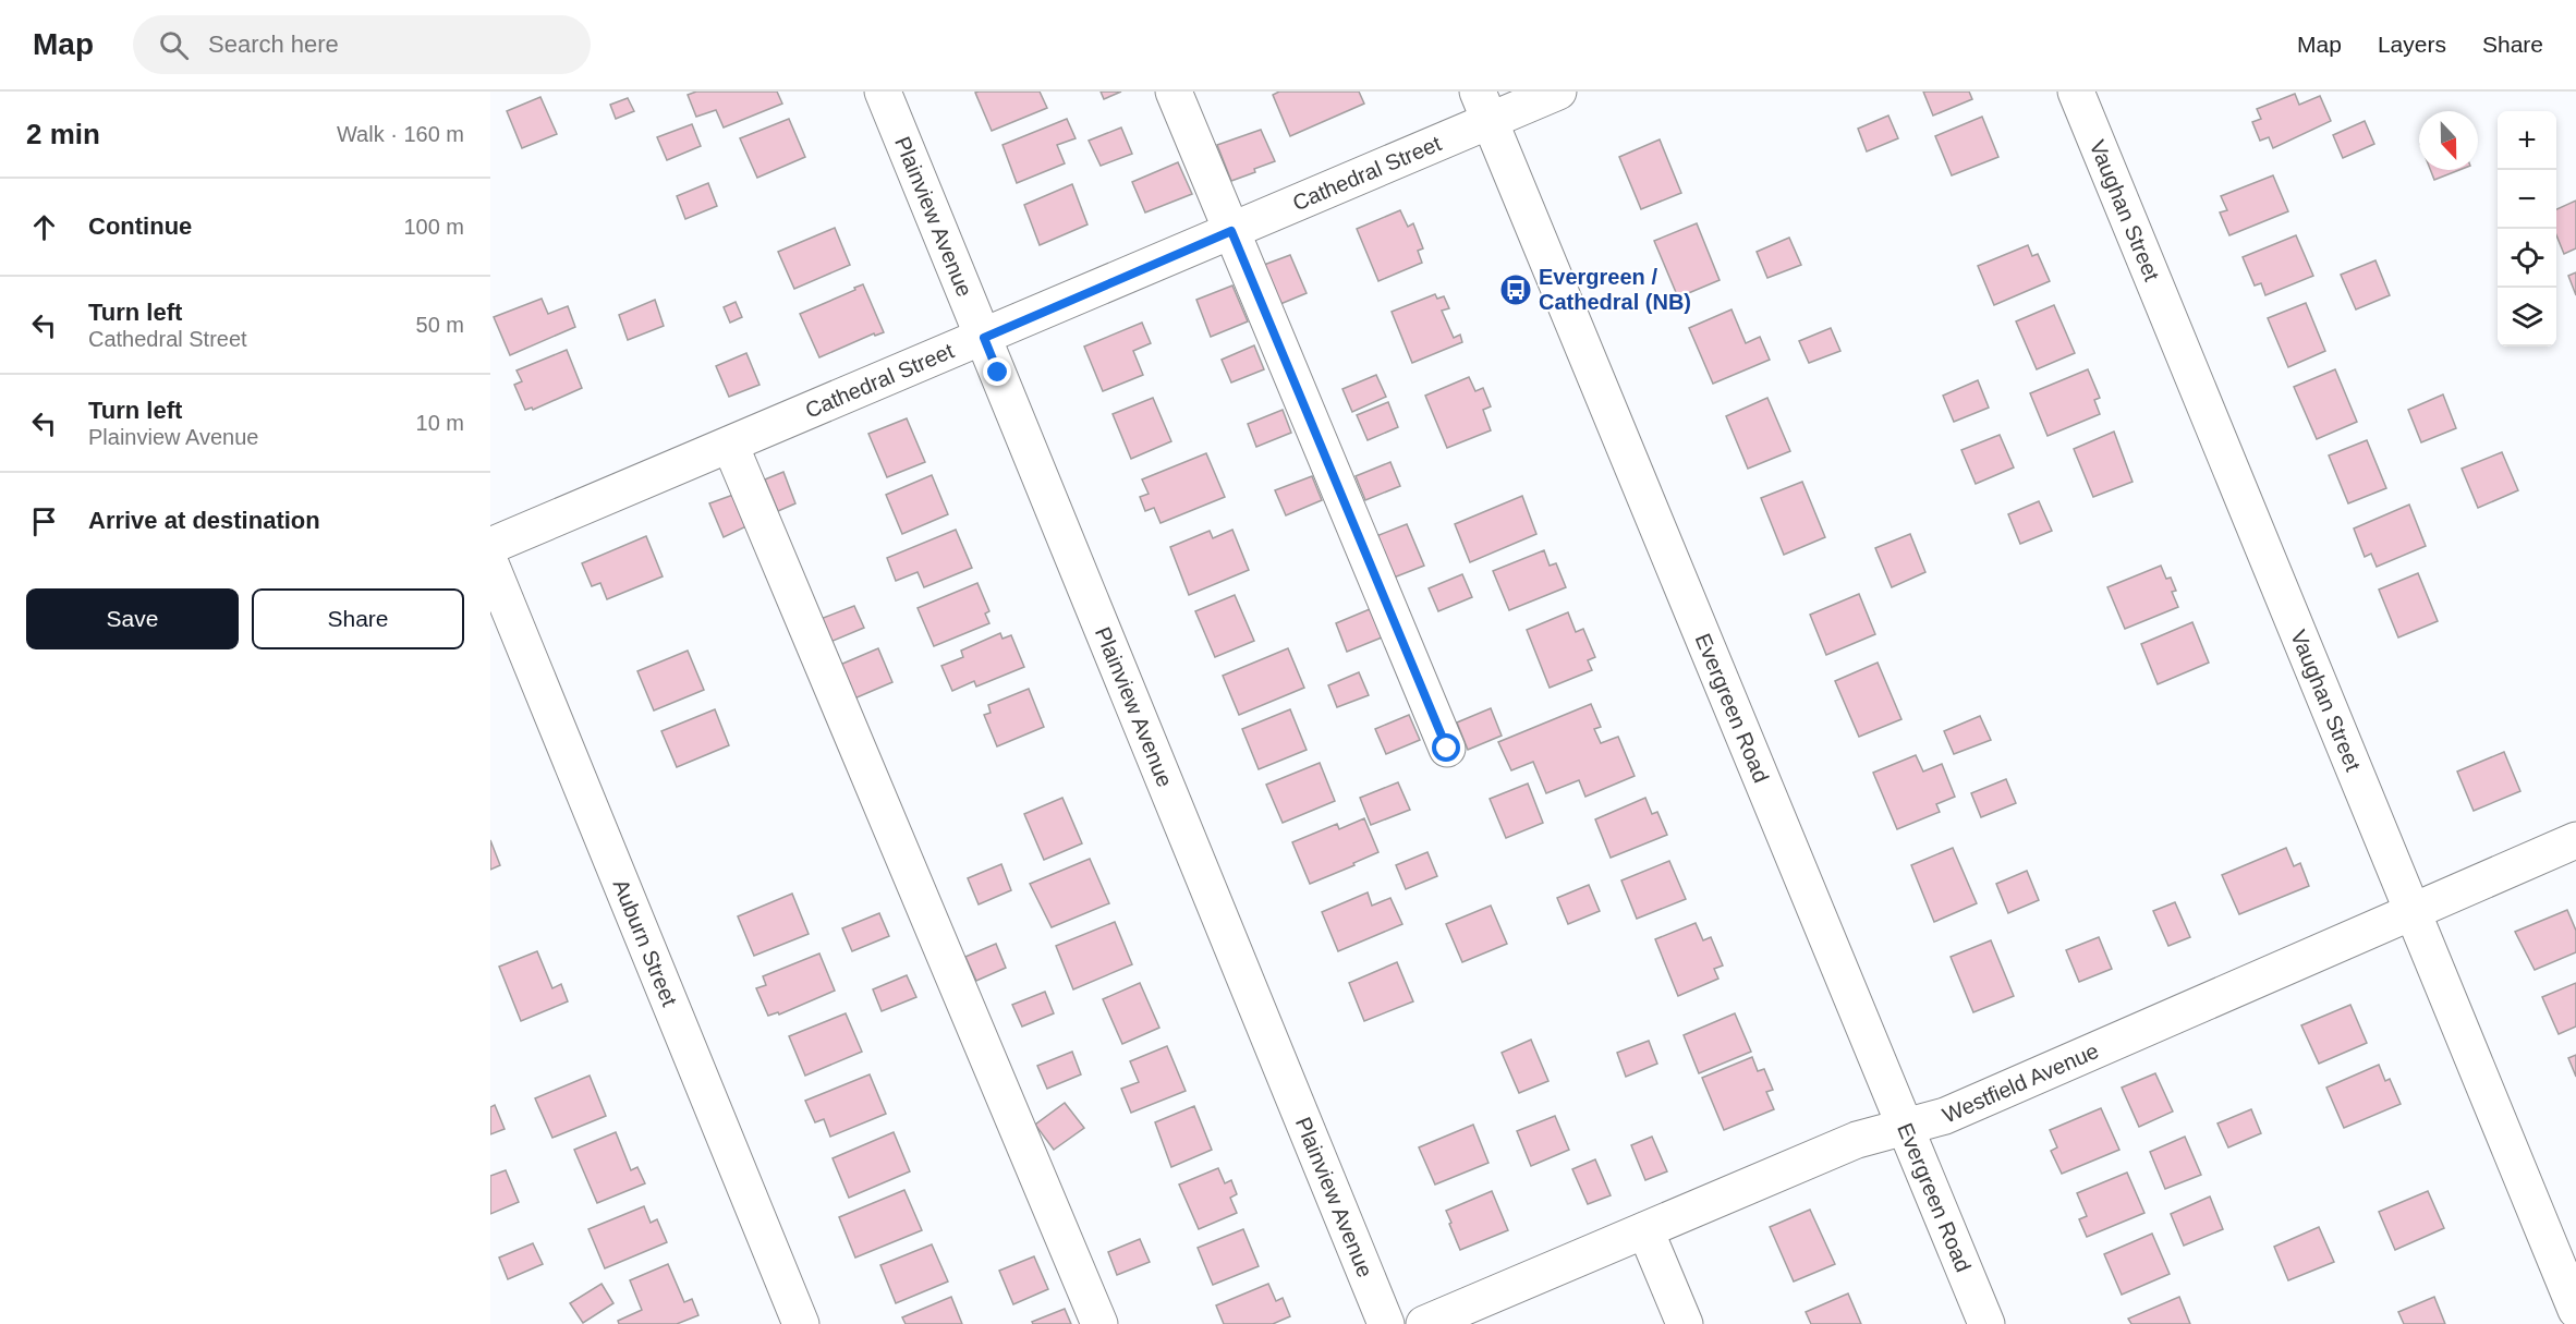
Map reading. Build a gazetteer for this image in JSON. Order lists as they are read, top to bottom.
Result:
{
  "streets": {
    "street": [
      "Cathedral Street",
      "Vaughan Street",
      "Plainview Avenue",
      "Evergreen Road",
      "Auburn Street",
      "Westfield Avenue"
    ]
  },
  "crossings": [
    ["Cathedral Street", "Plainview Avenue"],
    ["Cathedral Street", "Evergreen Road"],
    ["Vaughan Street", "Westfield Avenue"],
    ["Evergreen Road", "Westfield Avenue"]
  ],
  "places": {
    "bus stop": ["Evergreen / Cathedral (NB)"]
  },
  "north": "bottom",
  "page": {
    "header": "Map",
    "search": "Search here",
    "nav": ["Map", "Layers", "Share"],
    "heading": ["2 min", "Walk · 160 m"],
    "map_buttons": ["+", "−"],
    "list": [
      ["Continue", "100 m"],
      ["Turn left", "Cathedral Street", "50 m"],
      ["Turn left", "Plainview Avenue", "10 m"],
      "Arrive at destination"
    ],
    "buttons": ["Save", "Share"]
  }
}
